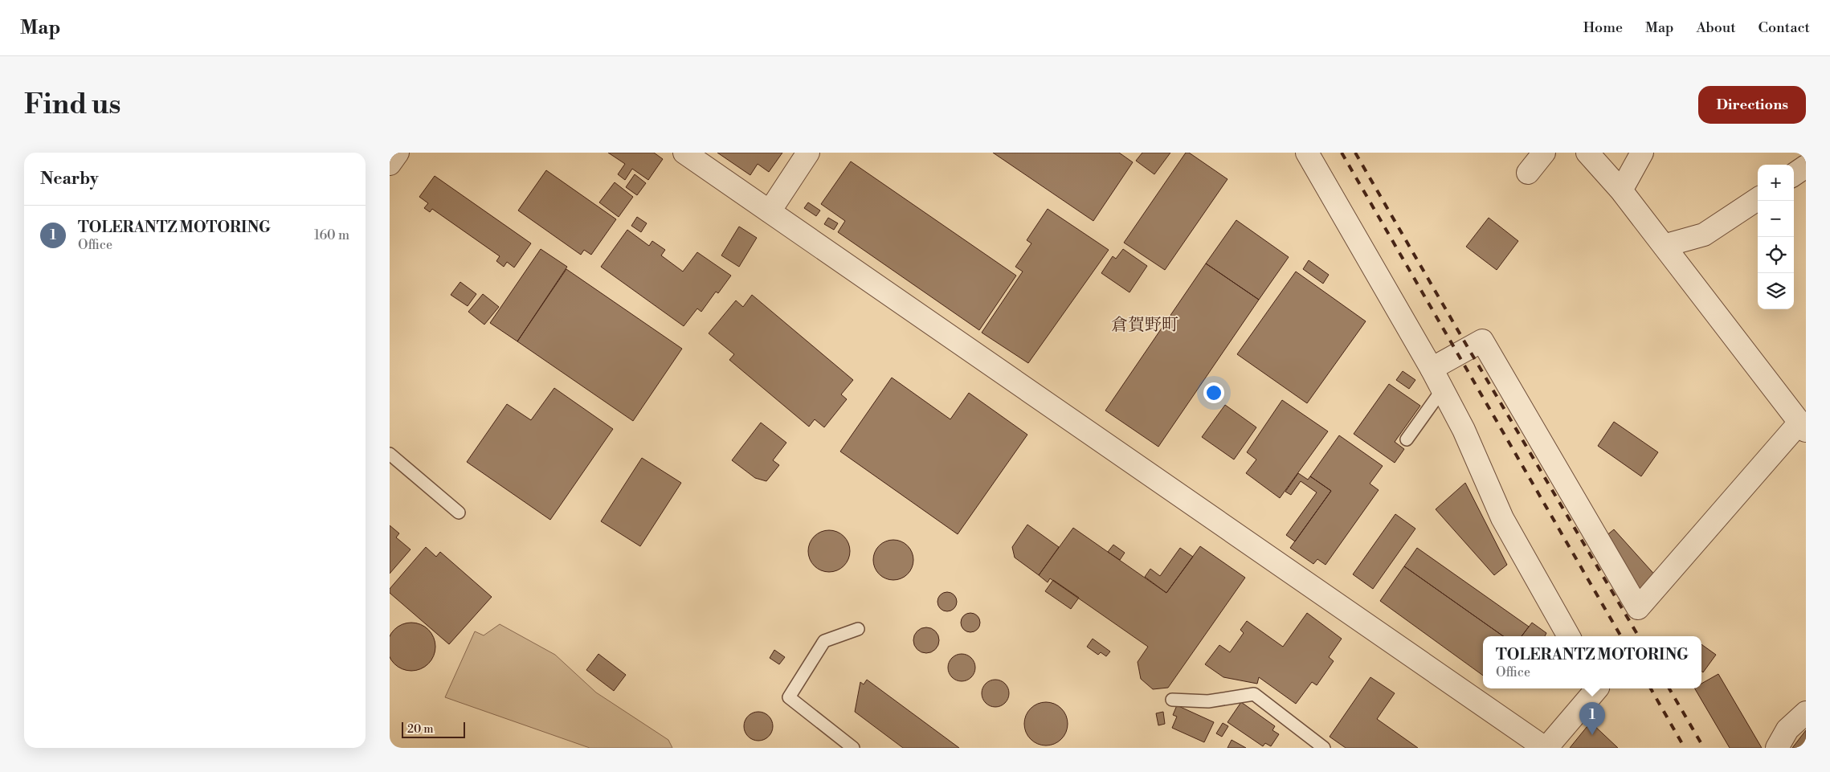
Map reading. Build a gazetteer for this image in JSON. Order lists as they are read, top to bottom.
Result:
{
  "districts": ["倉賀野町"],
  "scale_bar": "20 m",
  "page": {
    "header": "Map",
    "nav": [
      "Home",
      "Map",
      "About",
      "Contact"
    ],
    "buttons": "Directions",
    "title": "Find us",
    "heading": "Nearby",
    "map_buttons": ["+", "−"],
    "list": [
      {
        "mark": "1",
        "name": "TOLERANTZ MOTORING",
        "note": "Office",
        "value": "160 m"
      }
    ],
    "popup": ["TOLERANTZ MOTORING", "Office"],
    "pins": "1",
    "scale": "20 m"
  }
}
